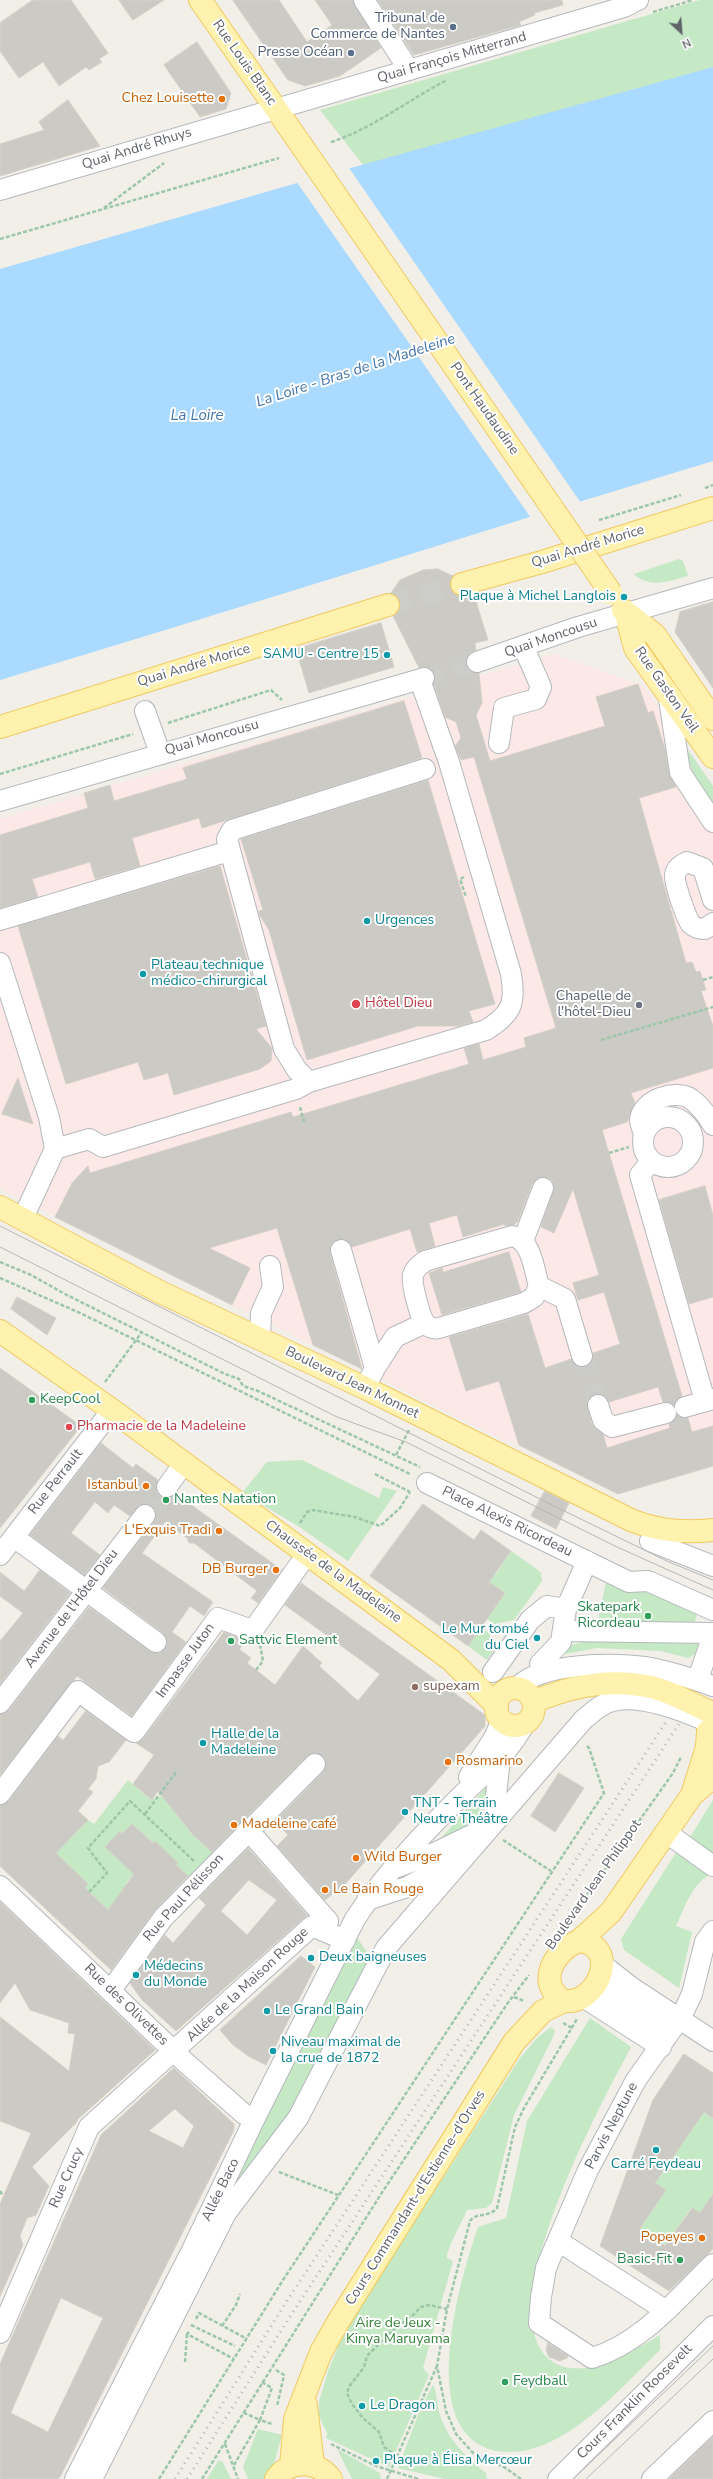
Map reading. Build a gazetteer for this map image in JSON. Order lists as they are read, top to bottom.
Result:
{
  "streets": {
    "main road": [
      "Rue Louis Blanc",
      "Pont Haudaudine",
      "Quai André Morice",
      "Rue Gaston Veil",
      "Boulevard Jean Monnet",
      "Chaussée de la Madeleine",
      "Boulevard Jean Philippot",
      "Cours Commandant-d'Estienne-d'Orves"
    ],
    "street": [
      "Quai François Mitterrand",
      "Quai André Rhuys",
      "Quai Moncousu",
      "Rue Perrault",
      "Place Alexis Ricordeau",
      "Avenue de l'Hôtel Dieu",
      "Impasse Juton",
      "Rue Paul Pélisson",
      "Allée de la Maison Rouge",
      "Rue des Olivettes",
      "Parvis Neptune",
      "Rue Crucy",
      "Allée Baco",
      "Cours Franklin Roosevelt"
    ]
  },
  "crossings": [
    ["Quai François Mitterrand", "Rue Louis Blanc"],
    ["Quai François Mitterrand", "Quai André Rhuys"],
    ["Rue Louis Blanc", "Quai André Rhuys"],
    ["Rue Louis Blanc", "Pont Haudaudine"],
    ["Pont Haudaudine", "Quai Moncousu"],
    ["Pont Haudaudine", "Rue Gaston Veil"],
    ["Quai Moncousu", "Rue Gaston Veil"],
    ["Rue Perrault", "Chaussée de la Madeleine"],
    ["Boulevard Jean Philippot", "Cours Commandant-d'Estienne-d'Orves"],
    ["Rue Paul Pélisson", "Rue des Olivettes"],
    ["Allée de la Maison Rouge", "Rue des Olivettes"],
    ["Allée de la Maison Rouge", "Rue Crucy"],
    ["Allée de la Maison Rouge", "Allée Baco"],
    ["Rue des Olivettes", "Rue Crucy"],
    ["Rue des Olivettes", "Allée Baco"]
  ],
  "water": ["La Loire - Bras de la Madeleine", "La Loire"],
  "parks": ["Aire de Jeux - Kinya Maruyama"],
  "places": [
    "Tribunal de Commerce de Nantes",
    "Presse Océan",
    "Chez Louisette",
    "Plaque à Michel Langlois",
    "SAMU - Centre 15",
    "Urgences",
    "Plateau technique médico-chirurgical",
    "Hôtel Dieu",
    "Chapelle de l'hôtel-Dieu",
    "KeepCool",
    "Pharmacie de la Madeleine",
    "Istanbul",
    "Nantes Natation",
    "L'Exquis Tradi",
    "DB Burger",
    "Skatepark Ricordeau",
    "Le Mur tombé du Ciel",
    "Sattvic Element",
    "supexam",
    "Halle de la Madeleine",
    "Rosmarino",
    "TNT - Terrain Neutre Théâtre",
    "Madeleine café",
    "Wild Burger",
    "Le Bain Rouge",
    "Deux baigneuses",
    "Médecins du Monde",
    "Le Grand Bain",
    "Niveau maximal de la crue de 1872",
    "Carré Feydeau",
    "Popeyes",
    "Basic-Fit",
    "Feydball",
    "Le Dragon",
    "Plaque à Élisa Mercœur"
  ],
  "north": "bottom right"
}
